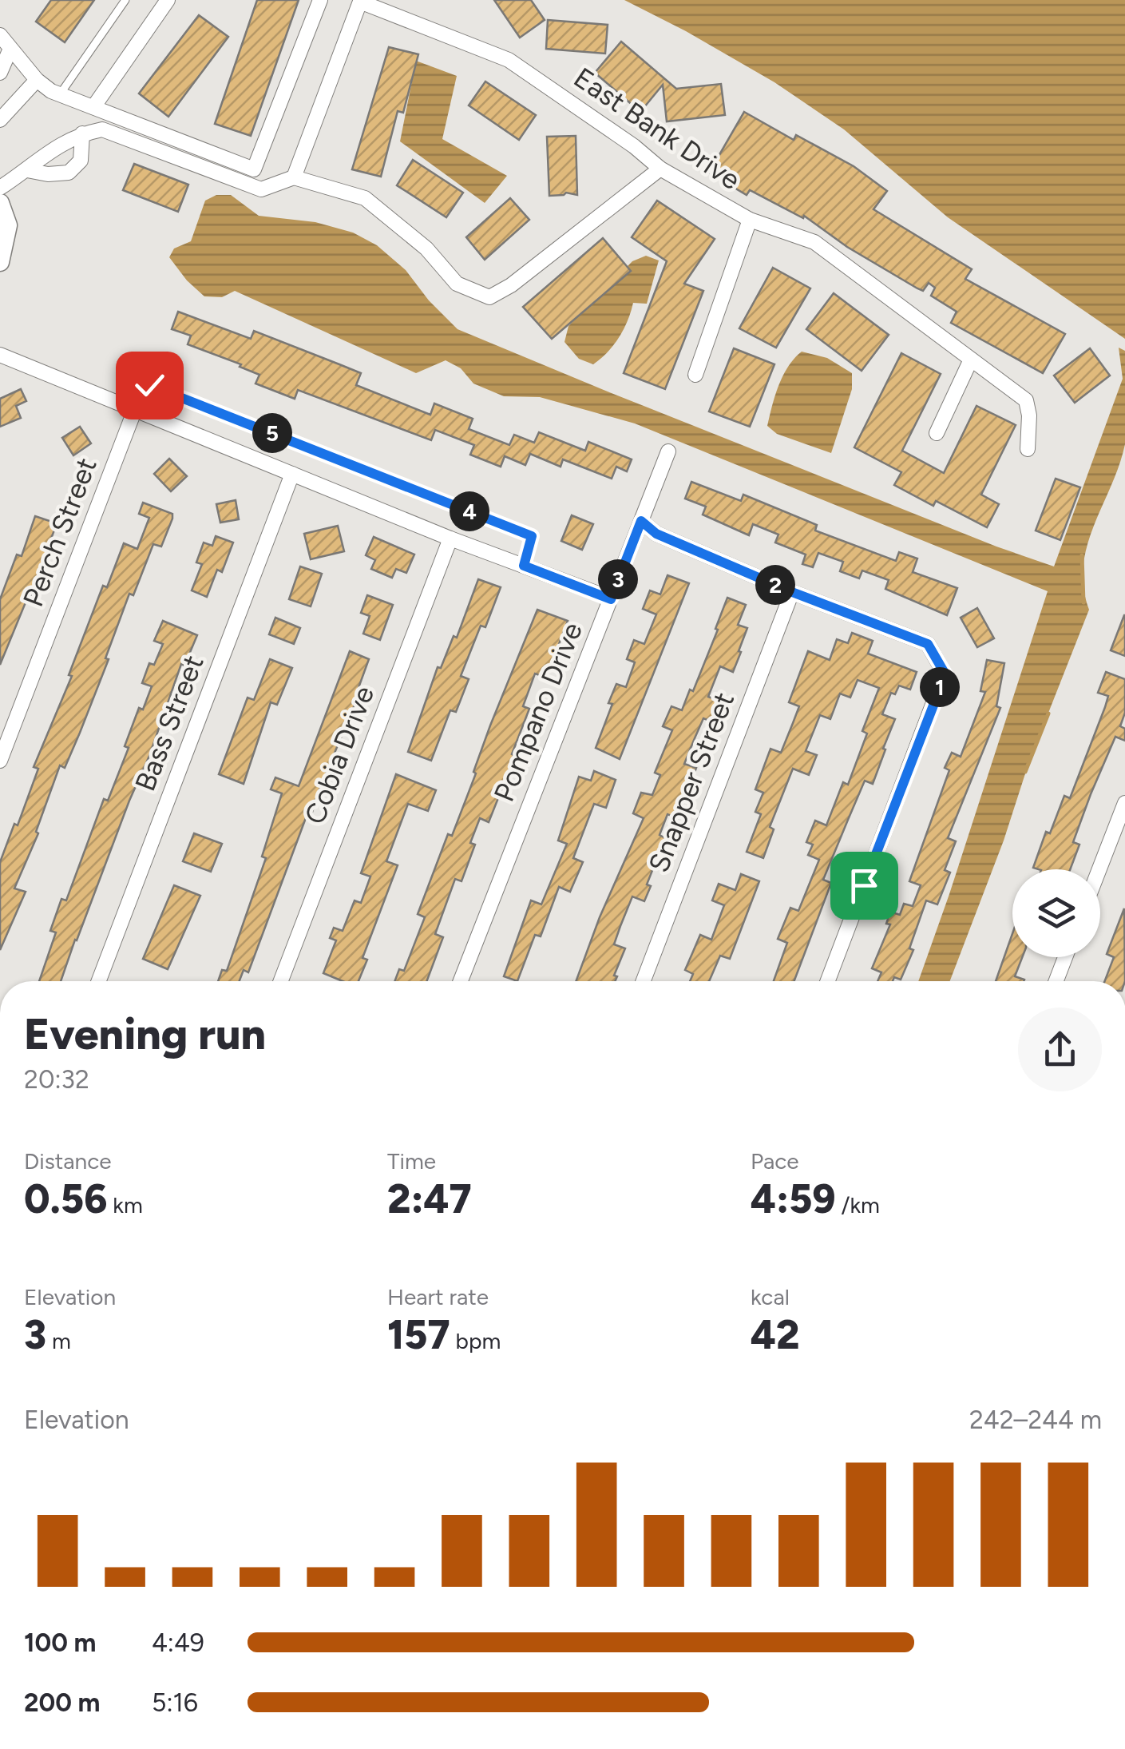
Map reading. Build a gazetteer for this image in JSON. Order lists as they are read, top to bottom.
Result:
{
  "streets": {
    "street": [
      "East Bank Drive",
      "Perch Street",
      "Pompano Drive",
      "Bass Street",
      "Cobia Drive",
      "Snapper Street"
    ]
  },
  "page": {
    "pins": [
      "5",
      "4",
      "3",
      "2",
      "1"
    ],
    "heading": ["Evening run", "20:32"],
    "stats": [
      ["Distance", "0.56 km"],
      ["Time", "2:47"],
      ["Pace", "4:59 /km"],
      ["Elevation", "3 m"],
      ["Heart rate", "157 bpm"],
      ["kcal", "42"]
    ],
    "chart": ["Elevation", "242–244 m"],
    "list": [
      {
        "name": "100 m",
        "note": "4:49"
      },
      {
        "name": "200 m",
        "note": "5:16"
      }
    ]
  }
}
